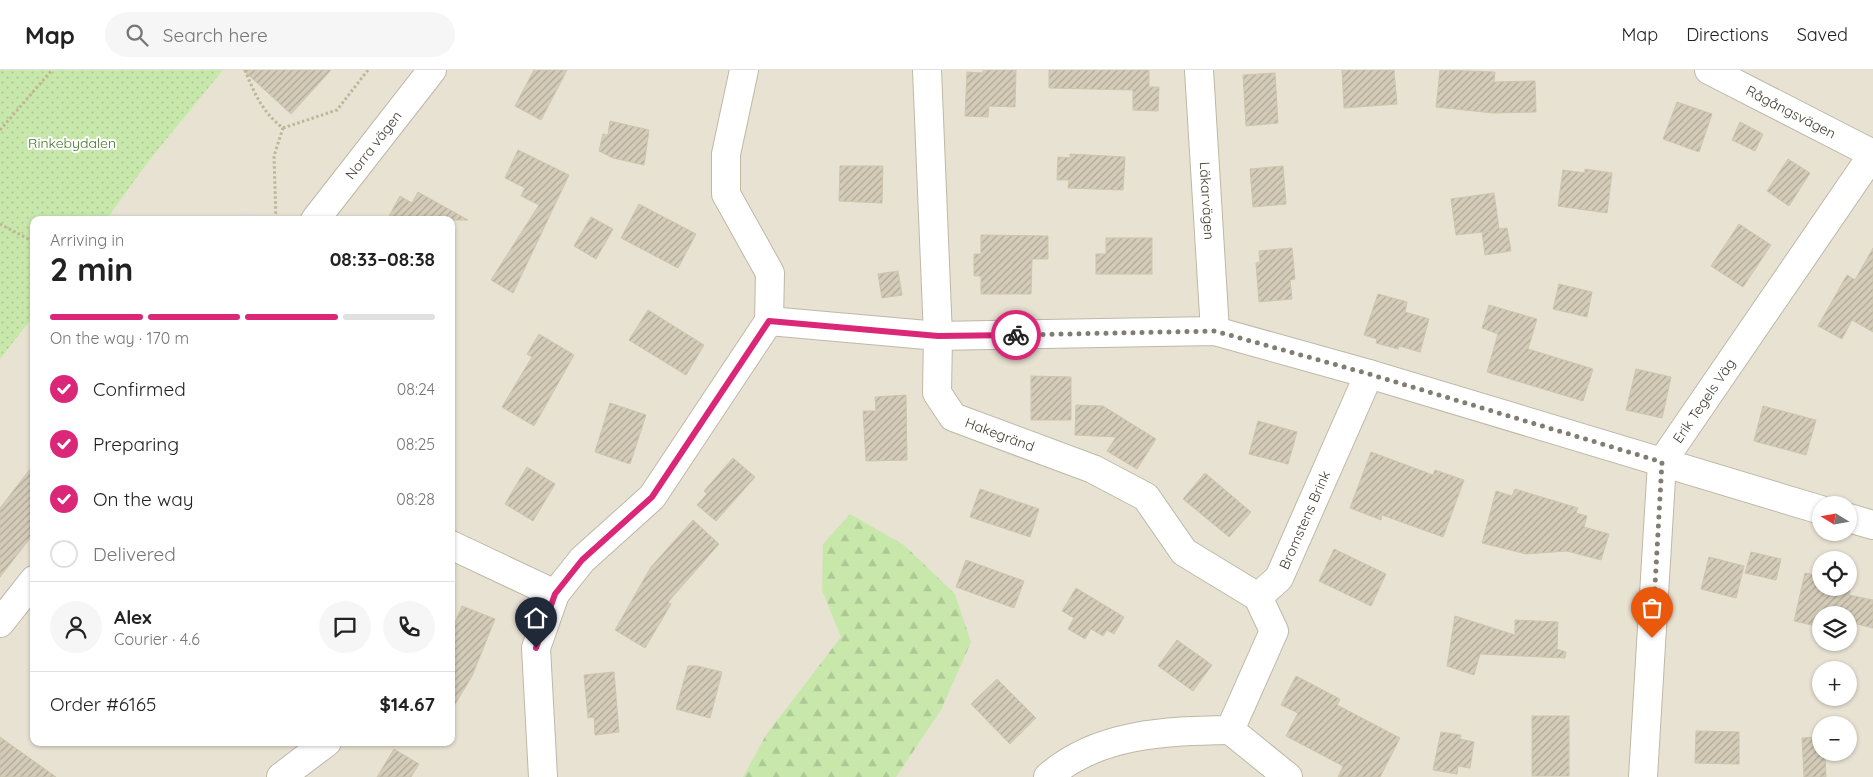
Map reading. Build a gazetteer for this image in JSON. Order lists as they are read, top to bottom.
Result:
{
  "streets": {
    "street": [
      "Rågångsvägen",
      "Norra vägen",
      "Läkarvägen",
      "Erik Tegels Väg",
      "Hakegränd",
      "Bromstens Brink"
    ]
  },
  "crossings": [
    ["Rågångsvägen", "Erik Tegels Väg"],
    ["Hakegränd", "Bromstens Brink"]
  ],
  "parks": ["Rinkebydalen"],
  "north": "left",
  "page": {
    "header": "Map",
    "search": "Search here",
    "nav": ["Map", "Directions", "Saved"],
    "heading": ["2 min", "Arriving in", "08:33–08:38"],
    "panel": [
      "Alex",
      "Courier · 4.6",
      "Order #6165",
      "$14.67"
    ],
    "bar": "On the way · 170 m",
    "list": [
      ["Confirmed", "08:24"],
      ["Preparing", "08:25"],
      ["On the way", "08:28"],
      "Delivered"
    ],
    "map_buttons": ["+", "−"]
  }
}
